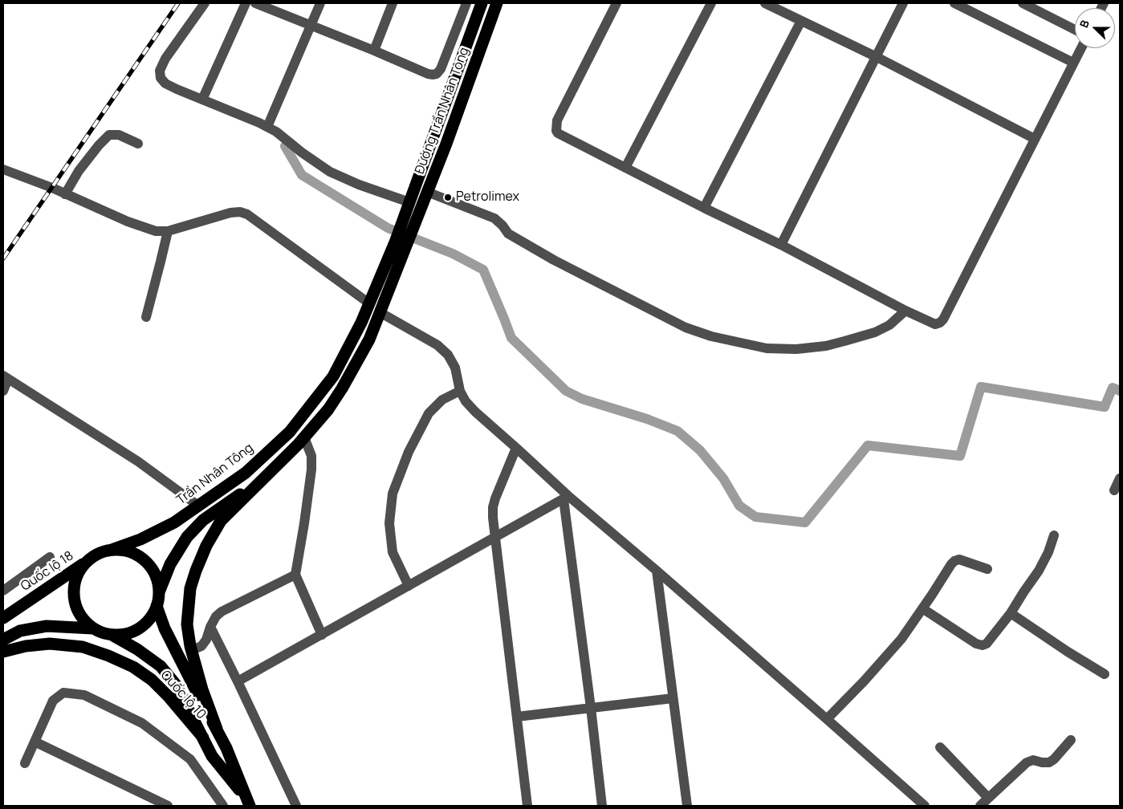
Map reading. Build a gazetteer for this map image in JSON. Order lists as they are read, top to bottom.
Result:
{
  "streets": {
    "highway": [
      "Đường Trần Nhân Tông",
      "Trần Nhân Tông",
      "Quốc lộ 18",
      "Quốc lộ 10"
    ]
  },
  "crossings": [
    ["Đường Trần Nhân Tông", "Trần Nhân Tông"],
    ["Trần Nhân Tông", "Quốc lộ 18"],
    ["Trần Nhân Tông", "Quốc lộ 10"],
    ["Quốc lộ 18", "Quốc lộ 10"]
  ],
  "places": ["Petrolimex"],
  "north": "left"
}
